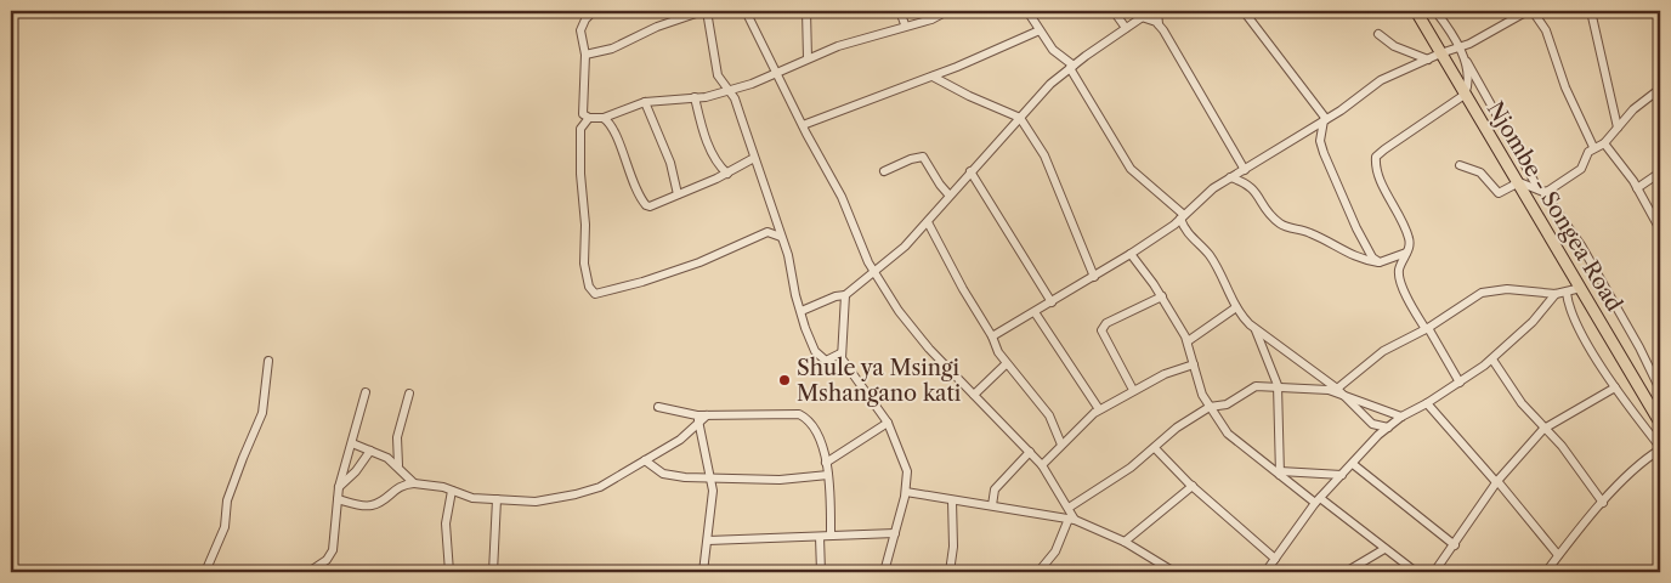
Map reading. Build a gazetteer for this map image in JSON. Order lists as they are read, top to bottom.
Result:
{
  "streets": {
    "highway": ["Njombe - Songea Road"]
  },
  "places": ["Shule ya Msingi Mshangano kati"]
}
